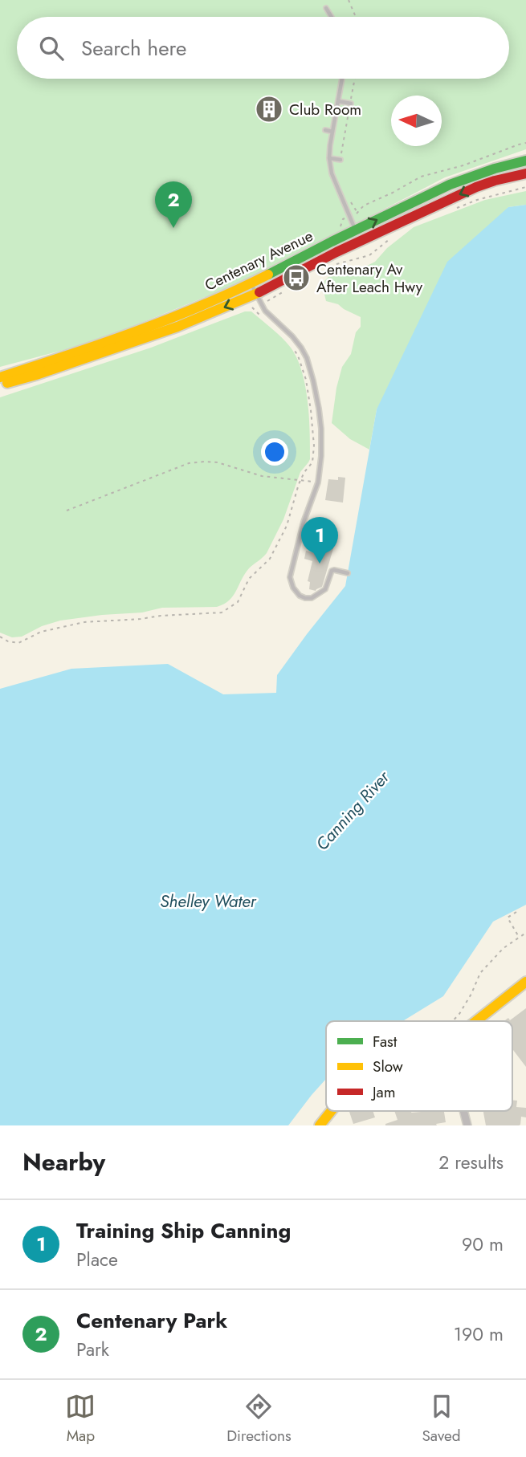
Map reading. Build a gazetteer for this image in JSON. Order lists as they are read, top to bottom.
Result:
{
  "streets": {
    "main road": ["Centenary Avenue"]
  },
  "water": ["Canning River", "Shelley Water"],
  "places": {
    "building": ["Club Room"],
    "bus stop": ["Centenary Av After Leach Hwy"]
  },
  "legend": ["Fast", "Slow", "Jam"],
  "north": "left",
  "page": {
    "search": "Search here",
    "pins": ["2", "1"],
    "heading": ["Nearby", "2 results"],
    "list": [
      {
        "mark": "1",
        "name": "Training Ship Canning",
        "note": "Place",
        "value": "90 m"
      },
      {
        "mark": "2",
        "name": "Centenary Park",
        "note": "Park",
        "value": "190 m"
      }
    ],
    "nav": ["Map", "Directions", "Saved"]
  }
}
